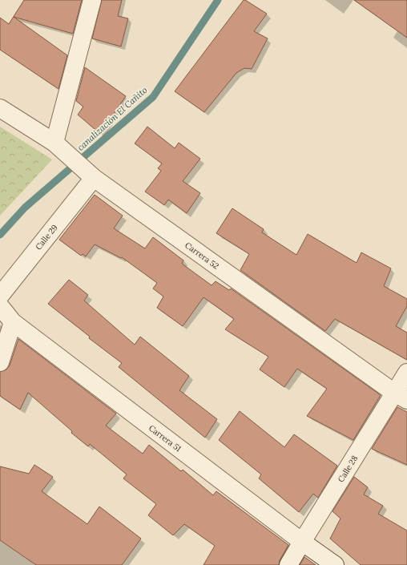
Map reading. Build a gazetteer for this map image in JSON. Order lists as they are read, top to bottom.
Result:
{
  "streets": {
    "street": [
      "Calle 29",
      "Carrera 52",
      "Carrera 51",
      "Calle 28"
    ]
  },
  "crossings": [
    ["Calle 29", "Carrera 52"],
    ["Carrera 52", "Calle 28"],
    ["Carrera 51", "Calle 28"]
  ],
  "water": ["canalización El Cañito"]
}
